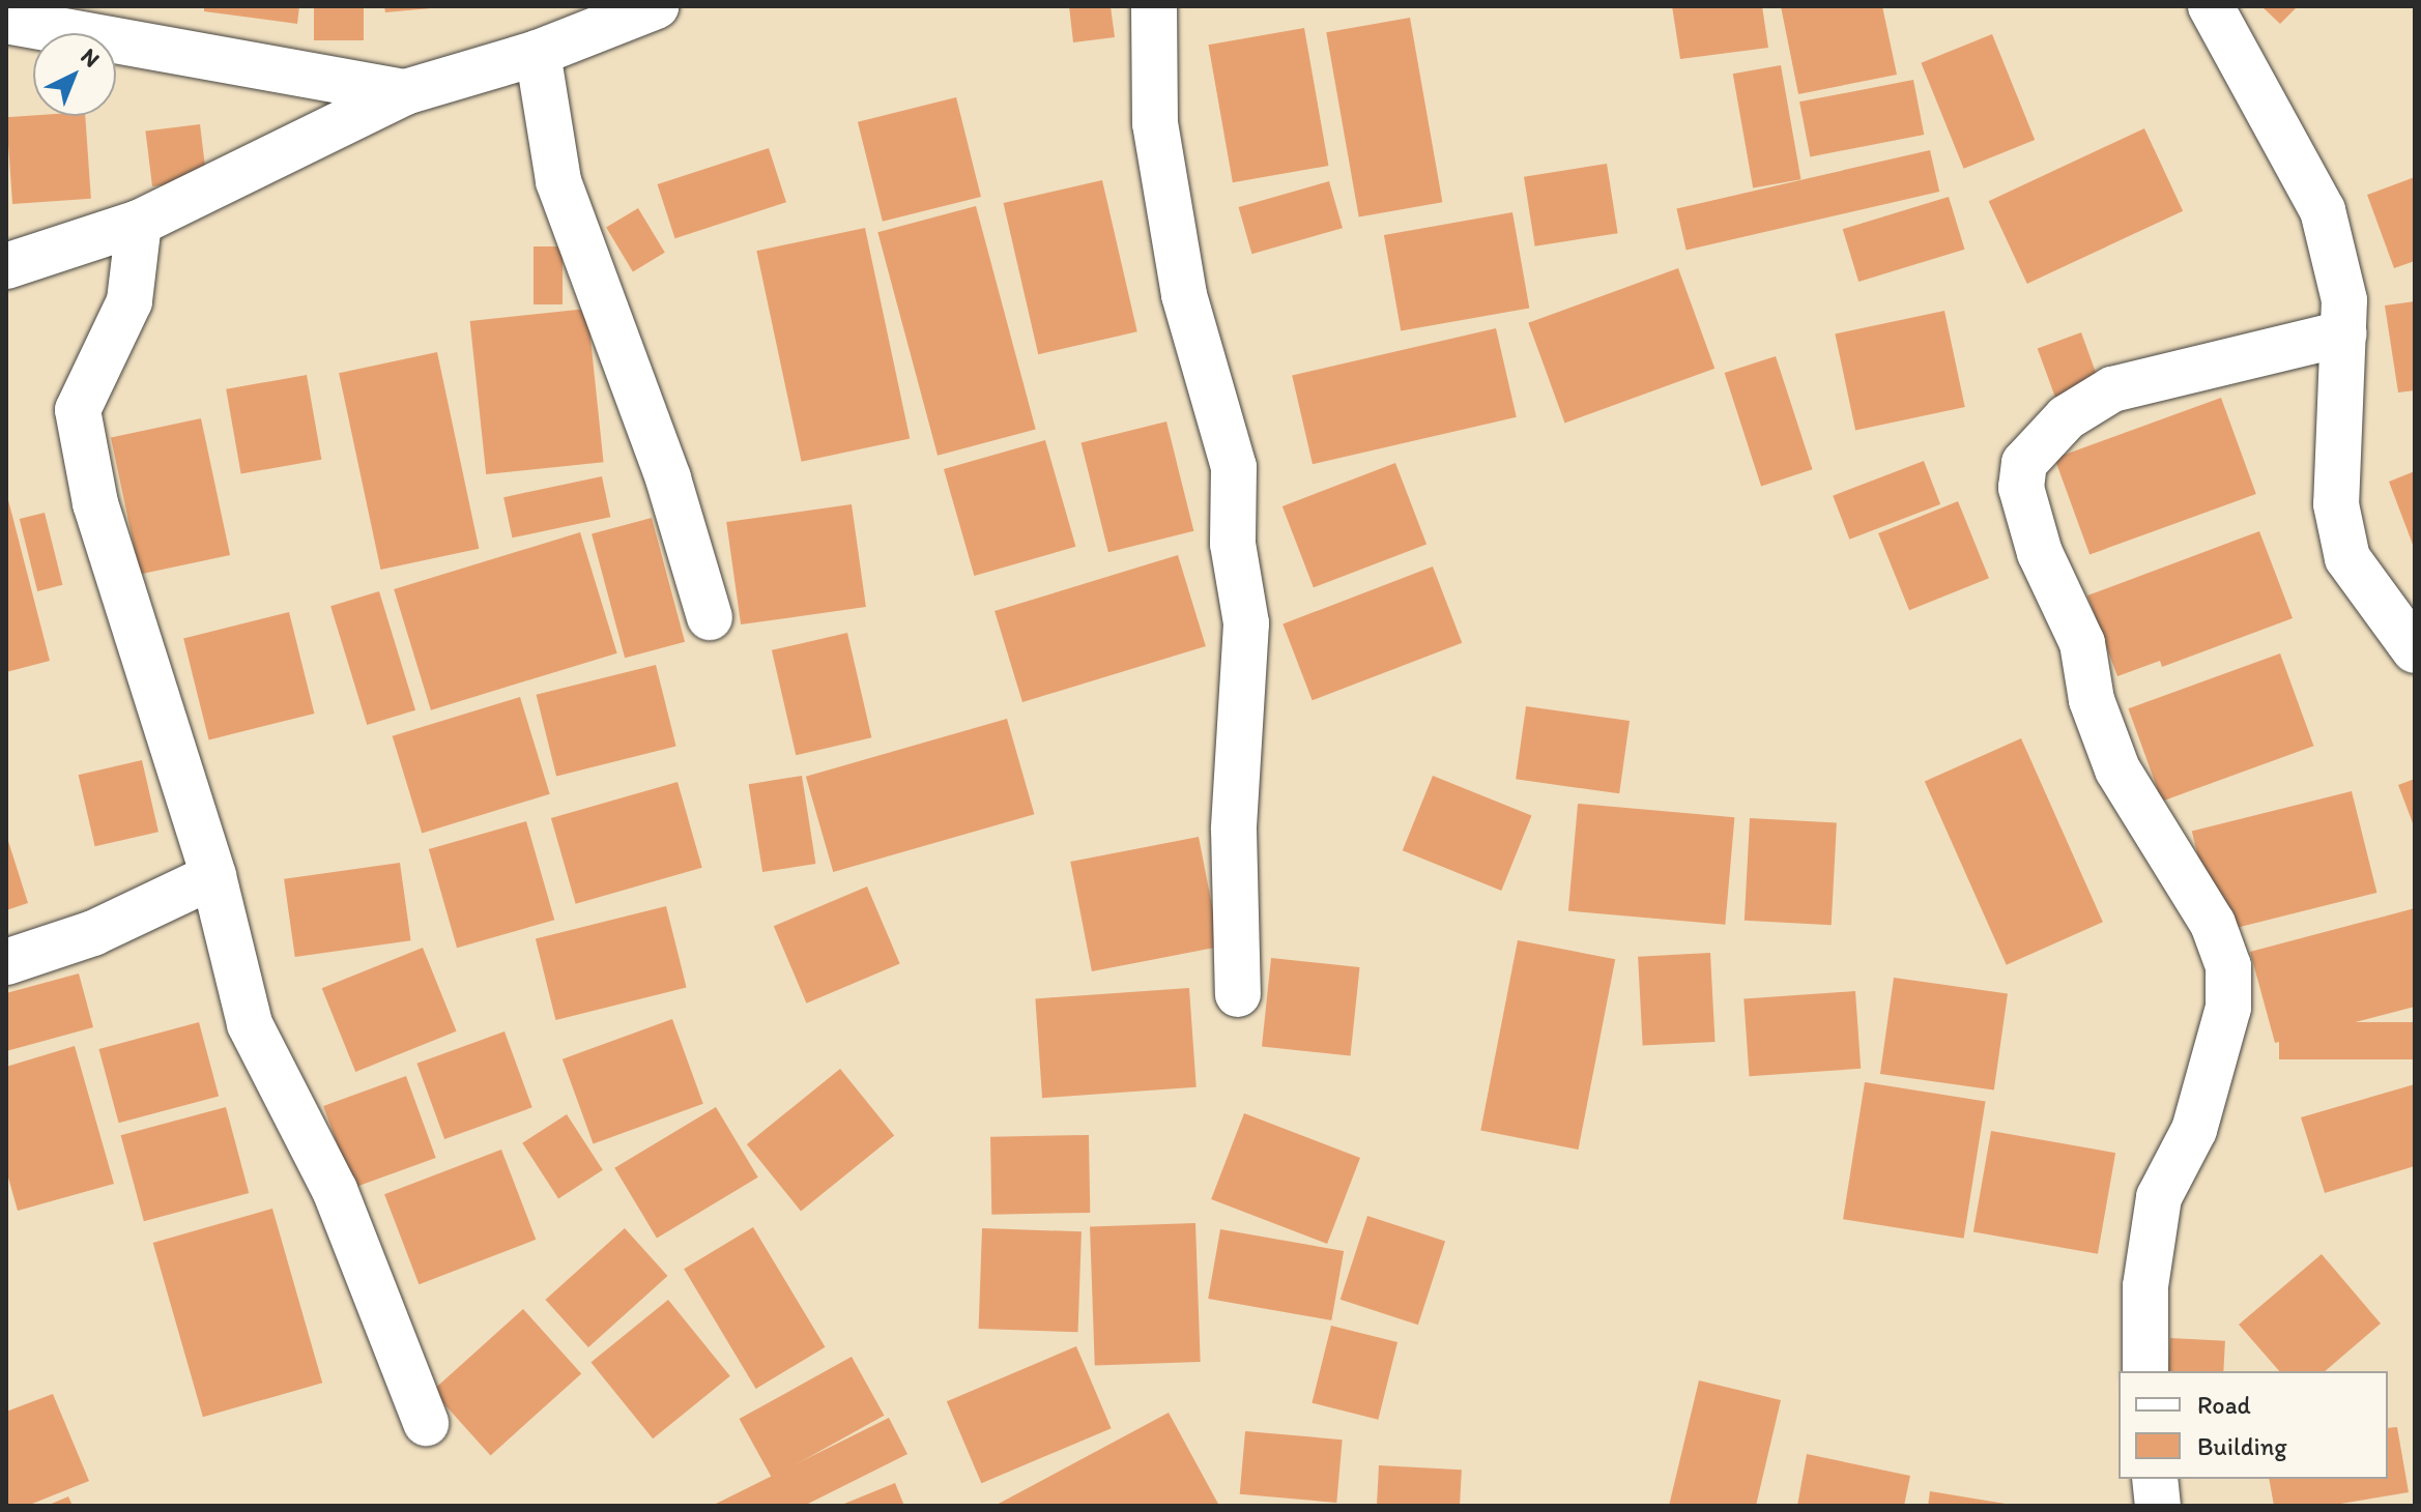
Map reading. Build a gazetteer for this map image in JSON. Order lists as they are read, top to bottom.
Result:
{
  "legend": ["Road", "Building"],
  "north": "top right"
}
